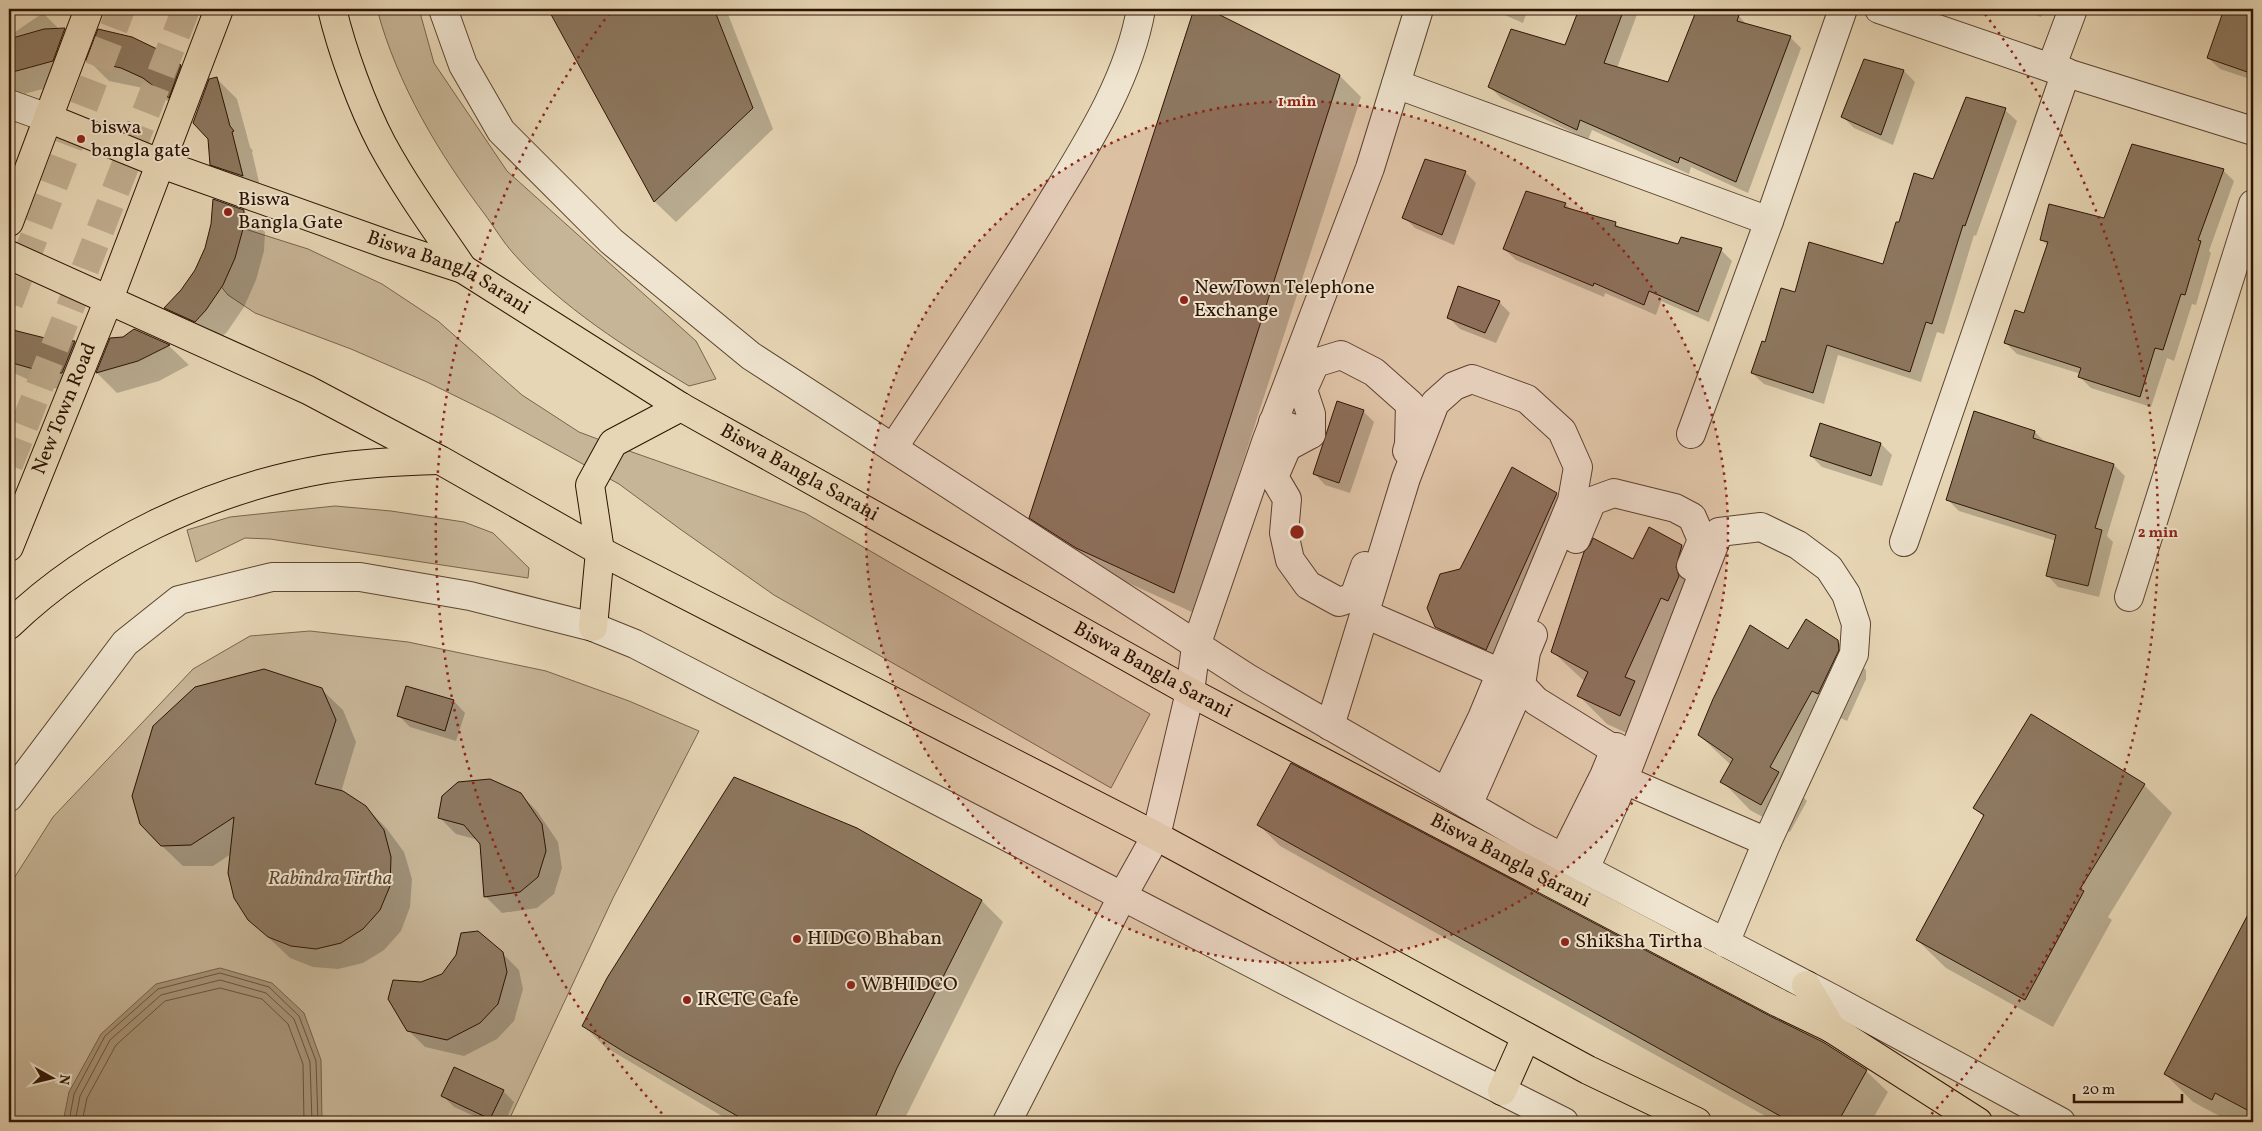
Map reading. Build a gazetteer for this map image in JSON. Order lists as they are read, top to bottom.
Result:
{
  "streets": {
    "main road": ["Biswa Bangla Sarani", "New Town Road"]
  },
  "crossings": [
    ["Biswa Bangla Sarani", "New Town Road"]
  ],
  "parks": ["Rabindra Tirtha"],
  "places": [
    "biswa bangla gate",
    "Biswa Bangla Gate",
    "NewTown Telephone Exchange",
    "HIDCO Bhaban",
    "Shiksha Tirtha",
    "WBHIDCO",
    "IRCTC Cafe"
  ],
  "scale_bar": "20 m",
  "north": "right",
  "rings": ["1 min", "2 min"]
}
